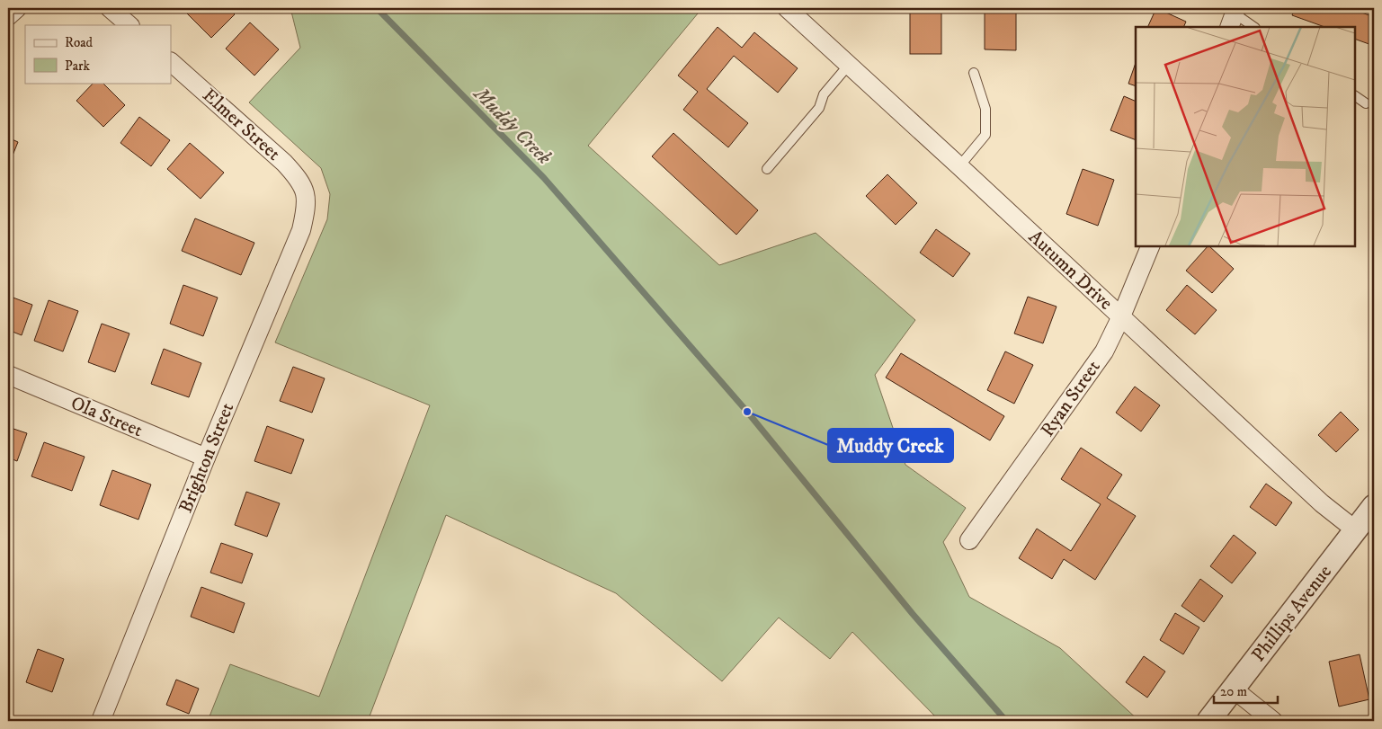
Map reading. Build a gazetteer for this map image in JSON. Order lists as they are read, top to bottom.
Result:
{
  "streets": {
    "street": [
      "Elmer Street",
      "Autumn Drive",
      "Ryan Street",
      "Ola Street",
      "Brighton Street",
      "Phillips Avenue"
    ]
  },
  "crossings": [
    ["Elmer Street", "Brighton Street"],
    ["Autumn Drive", "Ryan Street"],
    ["Autumn Drive", "Phillips Avenue"],
    ["Ola Street", "Brighton Street"]
  ],
  "water": ["Muddy Creek"],
  "places": ["Muddy Creek"],
  "legend": ["Road", "Park"],
  "scale_bar": "20 m"
}
